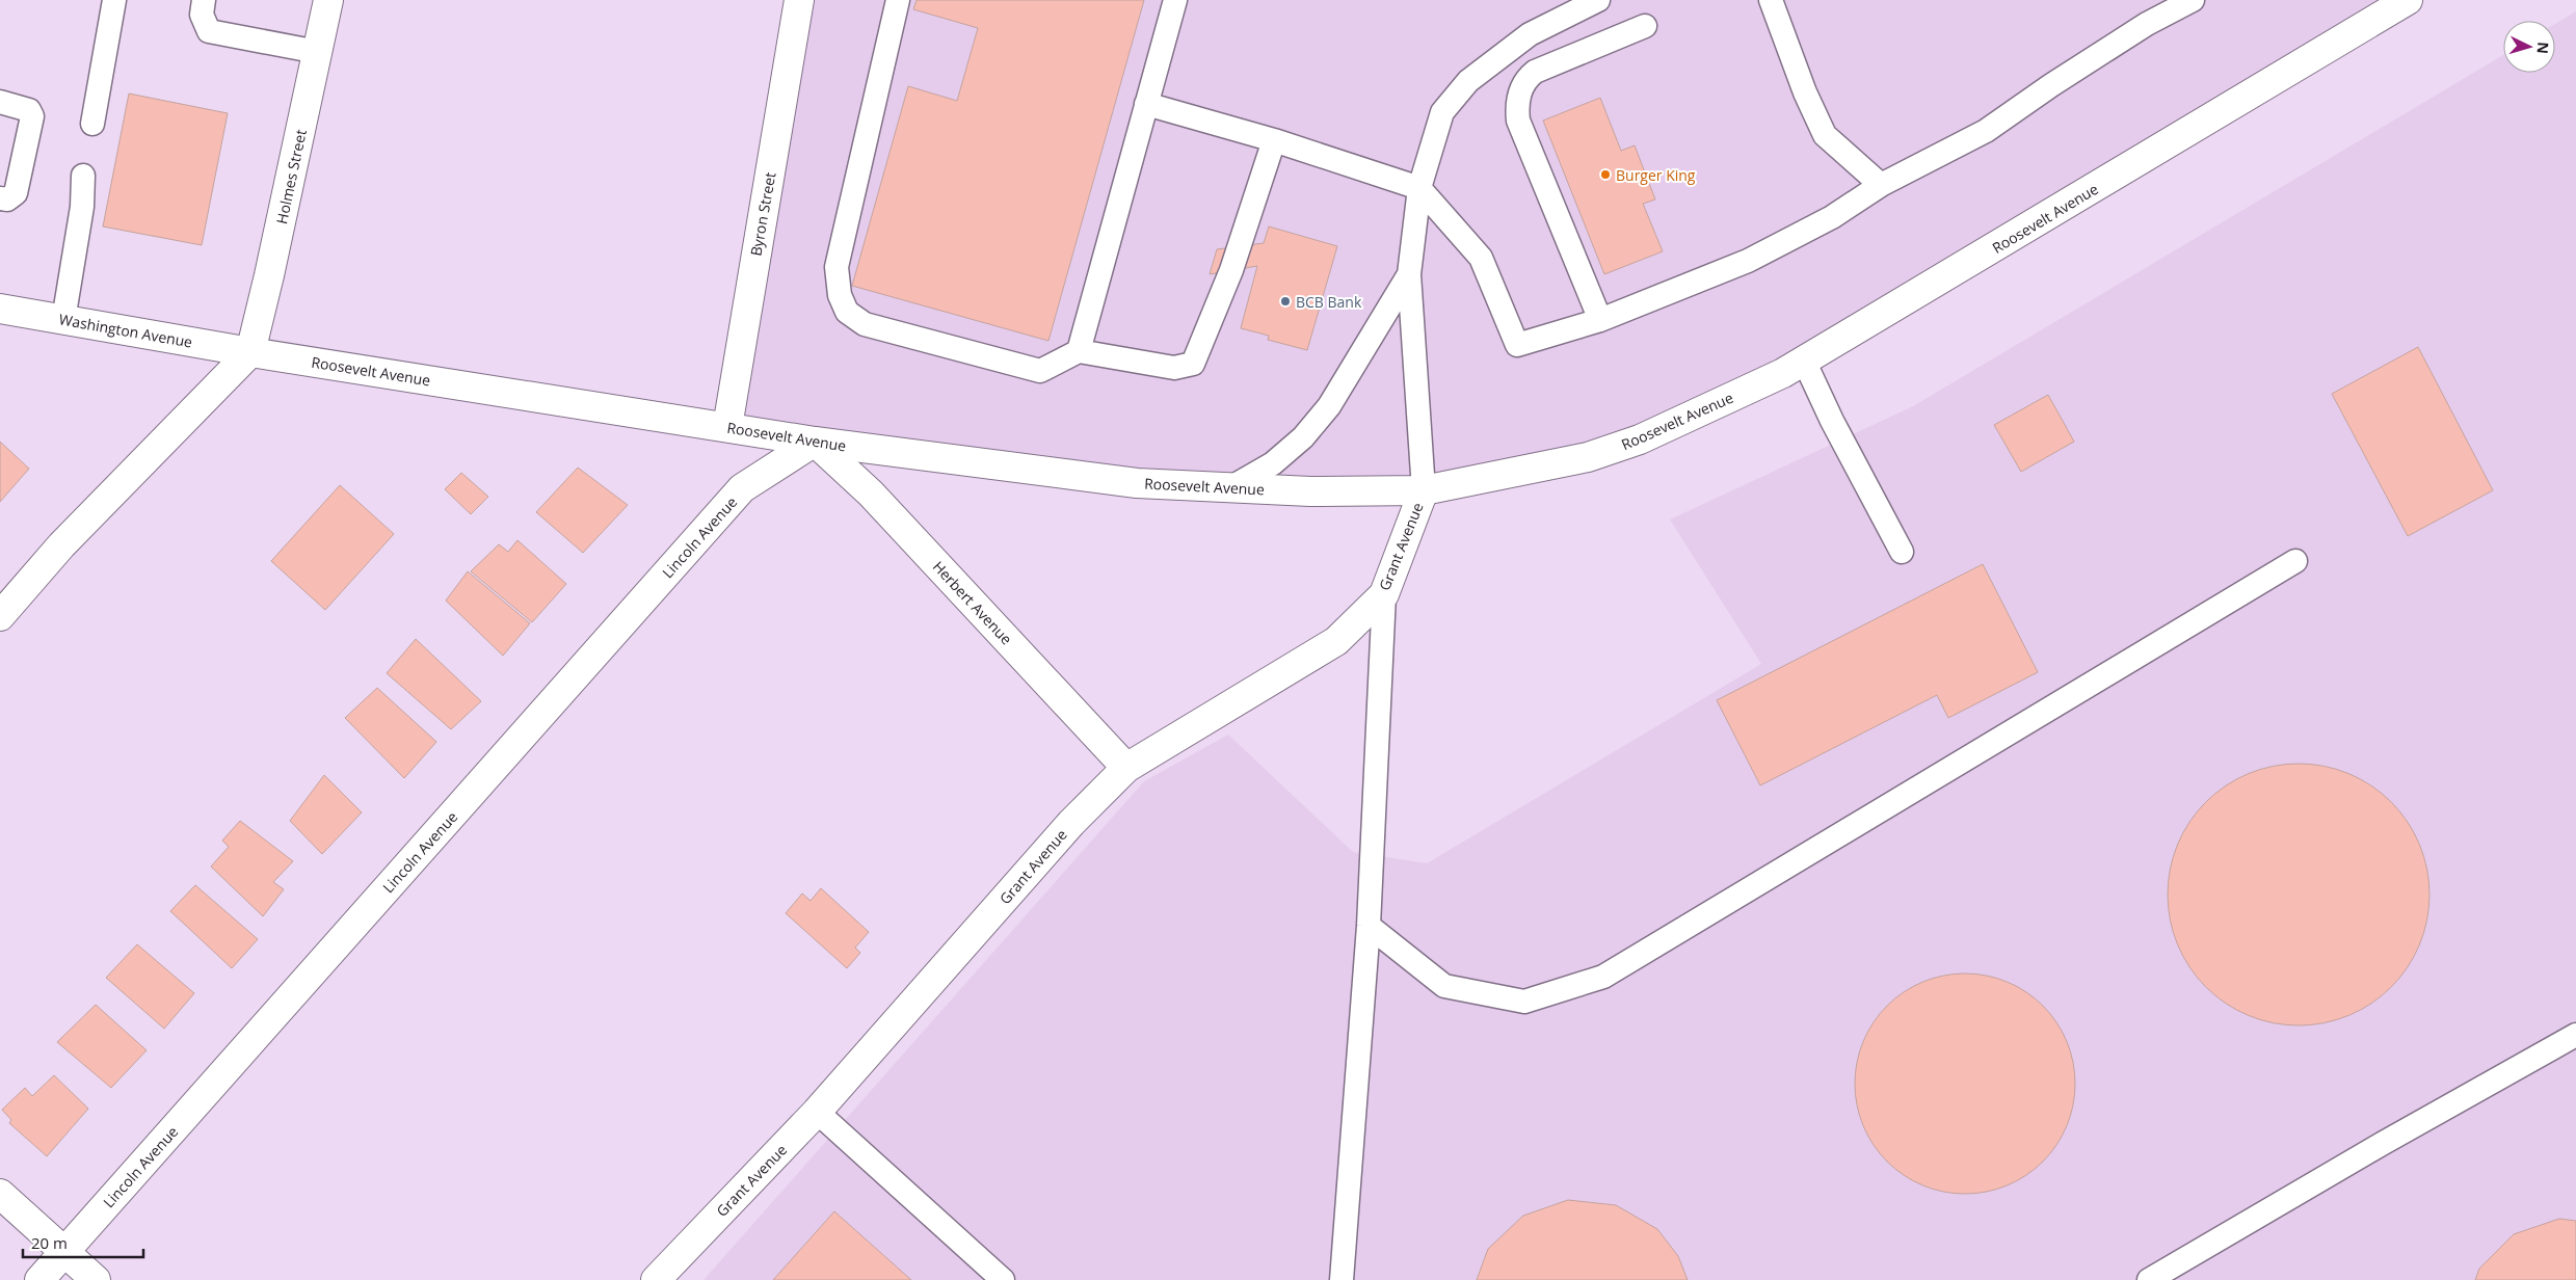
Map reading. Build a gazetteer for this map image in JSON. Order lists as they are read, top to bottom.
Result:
{
  "streets": {
    "street": [
      "Holmes Street",
      "Byron Street",
      "Roosevelt Avenue",
      "Washington Avenue",
      "Lincoln Avenue",
      "Grant Avenue",
      "Herbert Avenue"
    ]
  },
  "crossings": [
    ["Holmes Street", "Roosevelt Avenue"],
    ["Holmes Street", "Washington Avenue"],
    ["Byron Street", "Roosevelt Avenue"],
    ["Roosevelt Avenue", "Washington Avenue"],
    ["Roosevelt Avenue", "Lincoln Avenue"],
    ["Roosevelt Avenue", "Grant Avenue"],
    ["Roosevelt Avenue", "Herbert Avenue"],
    ["Lincoln Avenue", "Herbert Avenue"],
    ["Grant Avenue", "Herbert Avenue"]
  ],
  "places": ["Burger King", "BCB Bank"],
  "scale_bar": "20 m",
  "north": "right"
}
